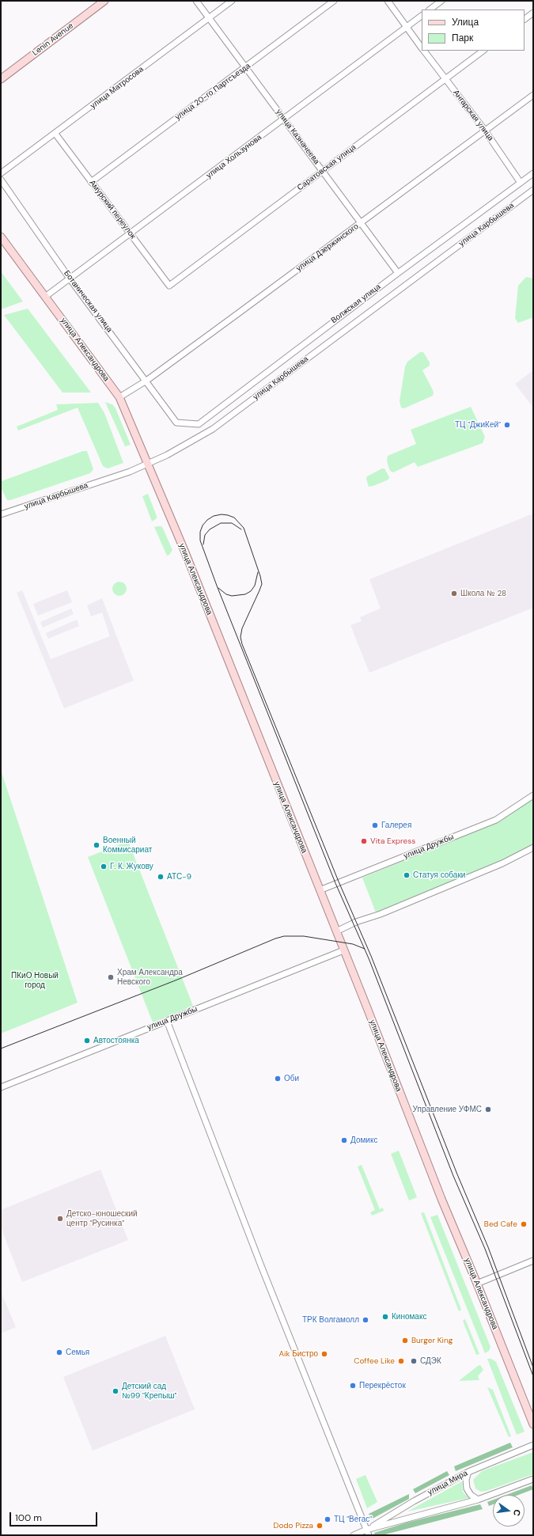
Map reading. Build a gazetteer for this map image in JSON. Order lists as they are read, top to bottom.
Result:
{
  "streets": {
    "main road": ["Lenin Avenue", "улица Александрова"],
    "street": [
      "улица Матросова",
      "улица 20-го Партсъезда",
      "Ангарская улица",
      "улица Казначеева",
      "улица Хользунова",
      "Саратовская улица",
      "Амурский переулок",
      "улица Карбышева",
      "улица Дзержинского",
      "Ботаническая улица",
      "Волжская улица",
      "улица Дружбы",
      "улица Мира"
    ]
  },
  "crossings": [
    ["улица Матросова", "улица Казначеева"],
    ["улица Матросова", "Амурский переулок"],
    ["улица 20-го Партсъезда", "улица Казначеева"],
    ["улица 20-го Партсъезда", "Амурский переулок"],
    ["Ангарская улица", "улица Хользунова"],
    ["Ангарская улица", "Саратовская улица"],
    ["Ангарская улица", "улица Дзержинского"],
    ["Ангарская улица", "Волжская улица"],
    ["улица Казначеева", "улица Хользунова"],
    ["улица Казначеева", "Саратовская улица"],
    ["улица Казначеева", "улица Дзержинского"],
    ["улица Казначеева", "Волжская улица"],
    ["улица Хользунова", "Амурский переулок"],
    ["улица Хользунова", "Ботаническая улица"],
    ["улица Хользунова", "улица Александрова"],
    ["Саратовская улица", "Амурский переулок"],
    ["улица Карбышева", "улица Александрова"],
    ["улица Дзержинского", "Ботаническая улица"],
    ["улица Дзержинского", "улица Александрова"],
    ["Ботаническая улица", "Волжская улица"],
    ["улица Александрова", "улица Дружбы"]
  ],
  "parks": ["ПКиО Новый город"],
  "places": [
    "ТЦ \"ДжиКей\"",
    "Школа № 28",
    "Галерея",
    "Vita Express",
    "Военный Коммисариат",
    "Г. К. Жукову",
    "Статуя собаки",
    "АТС-9",
    "Храм Александра Невского",
    "Автостоянка",
    "Оби",
    "Управление УФМС",
    "Домикс",
    "Детско-юношеский центр \"Русинка\"",
    "Bed Cafe",
    "Киномакс",
    "ТРК Волгамолл",
    "Burger King",
    "Семья",
    "Aik Бистро",
    "Coffee Like",
    "СДЭК",
    "Перекрёсток",
    "Детский сад №99 \"Крепыш\"",
    "ТЦ \"Вегас\"",
    "Dodo Pizza"
  ],
  "legend": ["Улица", "Парк"],
  "scale_bar": "100 m",
  "north": "right"
}
